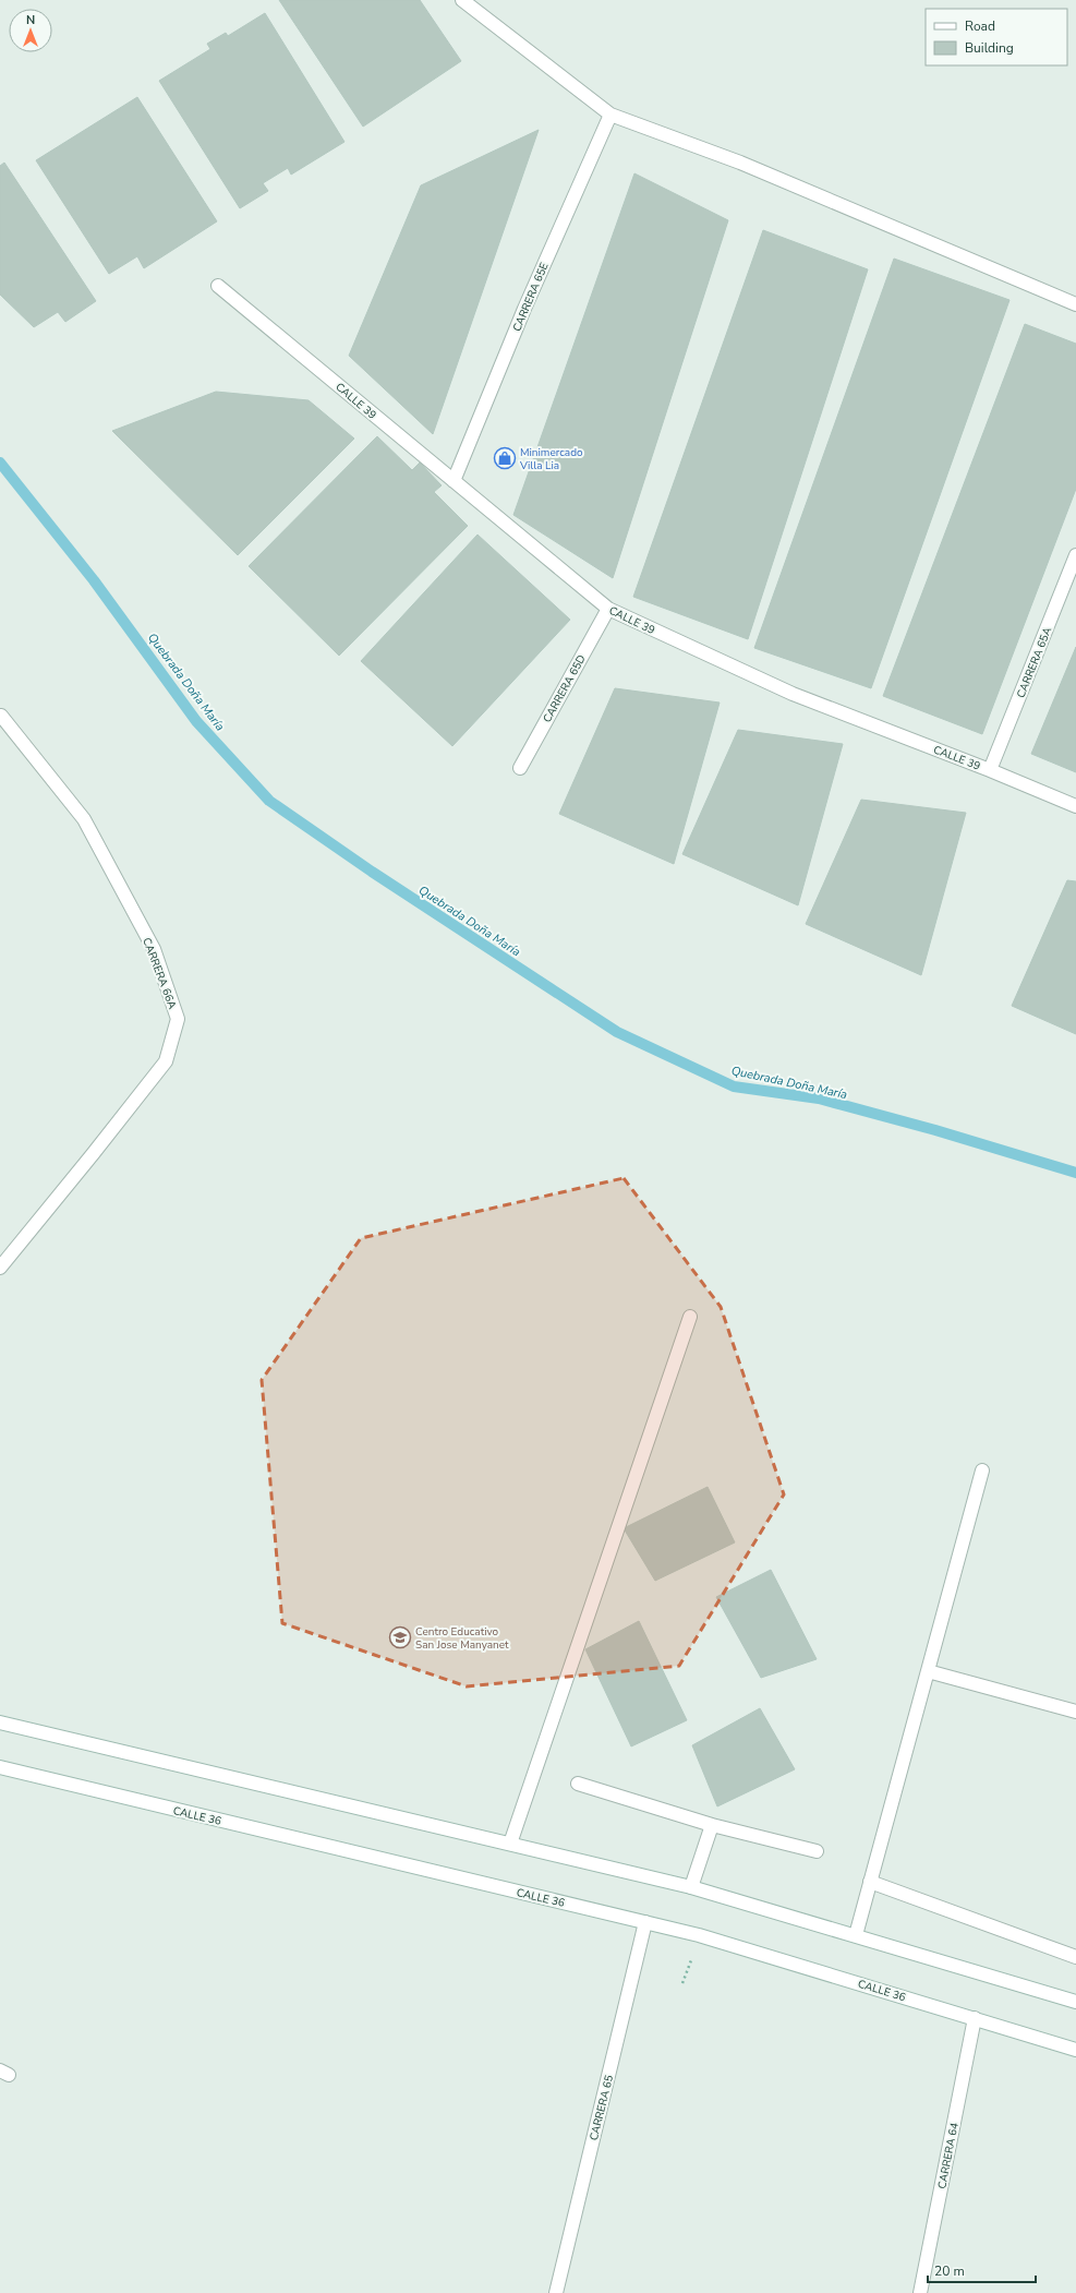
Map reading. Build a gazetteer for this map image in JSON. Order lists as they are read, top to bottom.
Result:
{
  "streets": {
    "street": [
      "CARRERA 65E",
      "CALLE 39",
      "CARRERA 65A",
      "CARRERA 65D",
      "CARRERA 66A",
      "CALLE 36",
      "CARRERA 65",
      "CARRERA 64"
    ]
  },
  "crossings": [
    ["CARRERA 65E", "CALLE 39"],
    ["CALLE 39", "CARRERA 65A"],
    ["CALLE 39", "CARRERA 65D"],
    ["CALLE 36", "CARRERA 65"],
    ["CALLE 36", "CARRERA 64"]
  ],
  "water": ["Quebrada Doña María"],
  "places": {
    "shop": ["Minimercado Villa Lia"],
    "school or university": ["Centro Educativo San Jose Manyanet"]
  },
  "legend": ["Road", "Building"],
  "scale_bar": "20 m",
  "north": "top"
}
